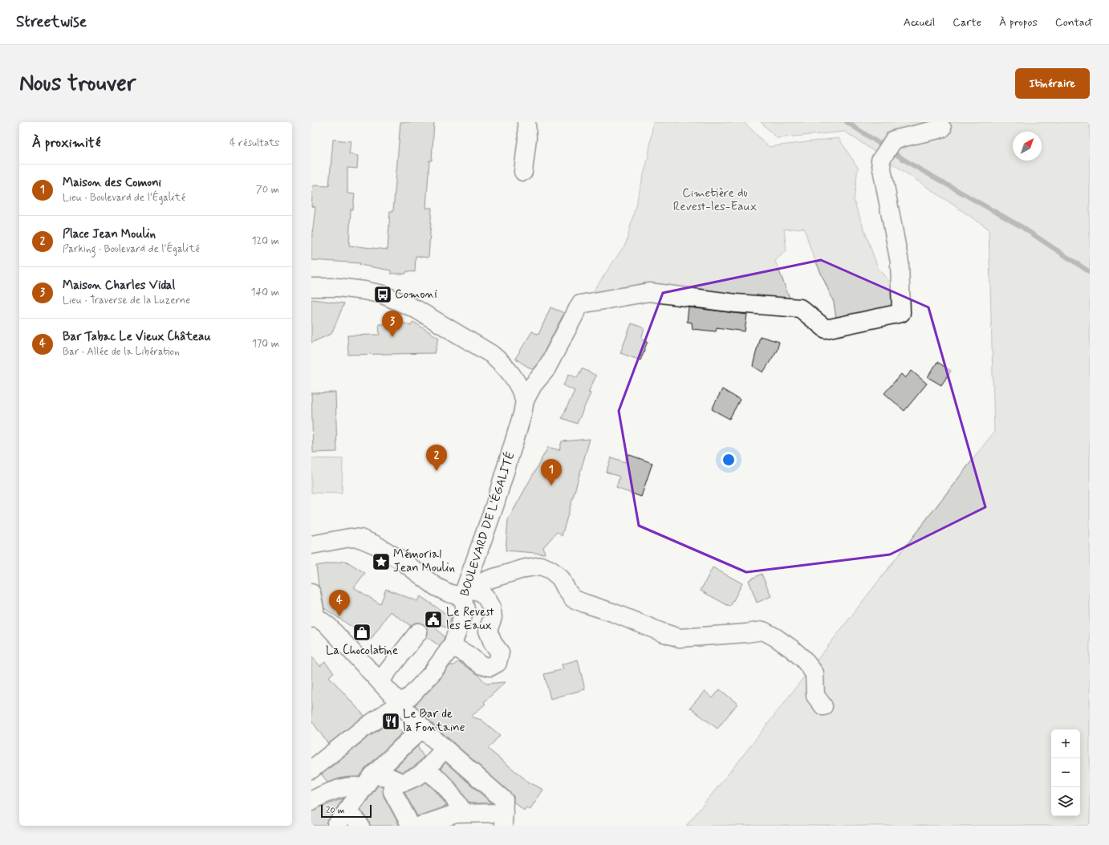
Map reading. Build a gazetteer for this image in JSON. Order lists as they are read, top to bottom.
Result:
{
  "streets": {
    "street": ["BOULEVARD DE L'ÉGALITÉ"]
  },
  "parks": ["Cimetière du Revest-les-Eaux"],
  "places": {
    "bus stop": ["Comoni"],
    "place": ["Mémorial Jean Moulin"],
    "public building": ["Le Revest les Eaux"],
    "shop": ["La Chocolatine"],
    "restaurant": ["Le Bar de la Fontaine"]
  },
  "scale_bar": "20 m",
  "north": "top right",
  "page": {
    "header": "Streetwise",
    "nav": [
      "Accueil",
      "Carte",
      "À propos",
      "Contact"
    ],
    "buttons": "Itinéraire",
    "title": "Nous trouver",
    "heading": ["À proximité", "4 résultats"],
    "list": [
      {
        "mark": "1",
        "name": "Maison des Comoni",
        "note": "Lieu · Boulevard de l'Égalité",
        "value": "70 m"
      },
      {
        "mark": "2",
        "name": "Place Jean Moulin",
        "note": "Parking · Boulevard de l'Égalité",
        "value": "120 m"
      },
      {
        "mark": "3",
        "name": "Maison Charles Vidal",
        "note": "Lieu · Traverse de la Luzerne",
        "value": "140 m"
      },
      {
        "mark": "4",
        "name": "Bar Tabac Le Vieux Château",
        "note": "Bar · Allée de la Libération",
        "value": "170 m"
      }
    ],
    "pins": [
      "3",
      "2",
      "1",
      "4"
    ],
    "map_buttons": ["+", "−"],
    "scale": "20 m"
  }
}
